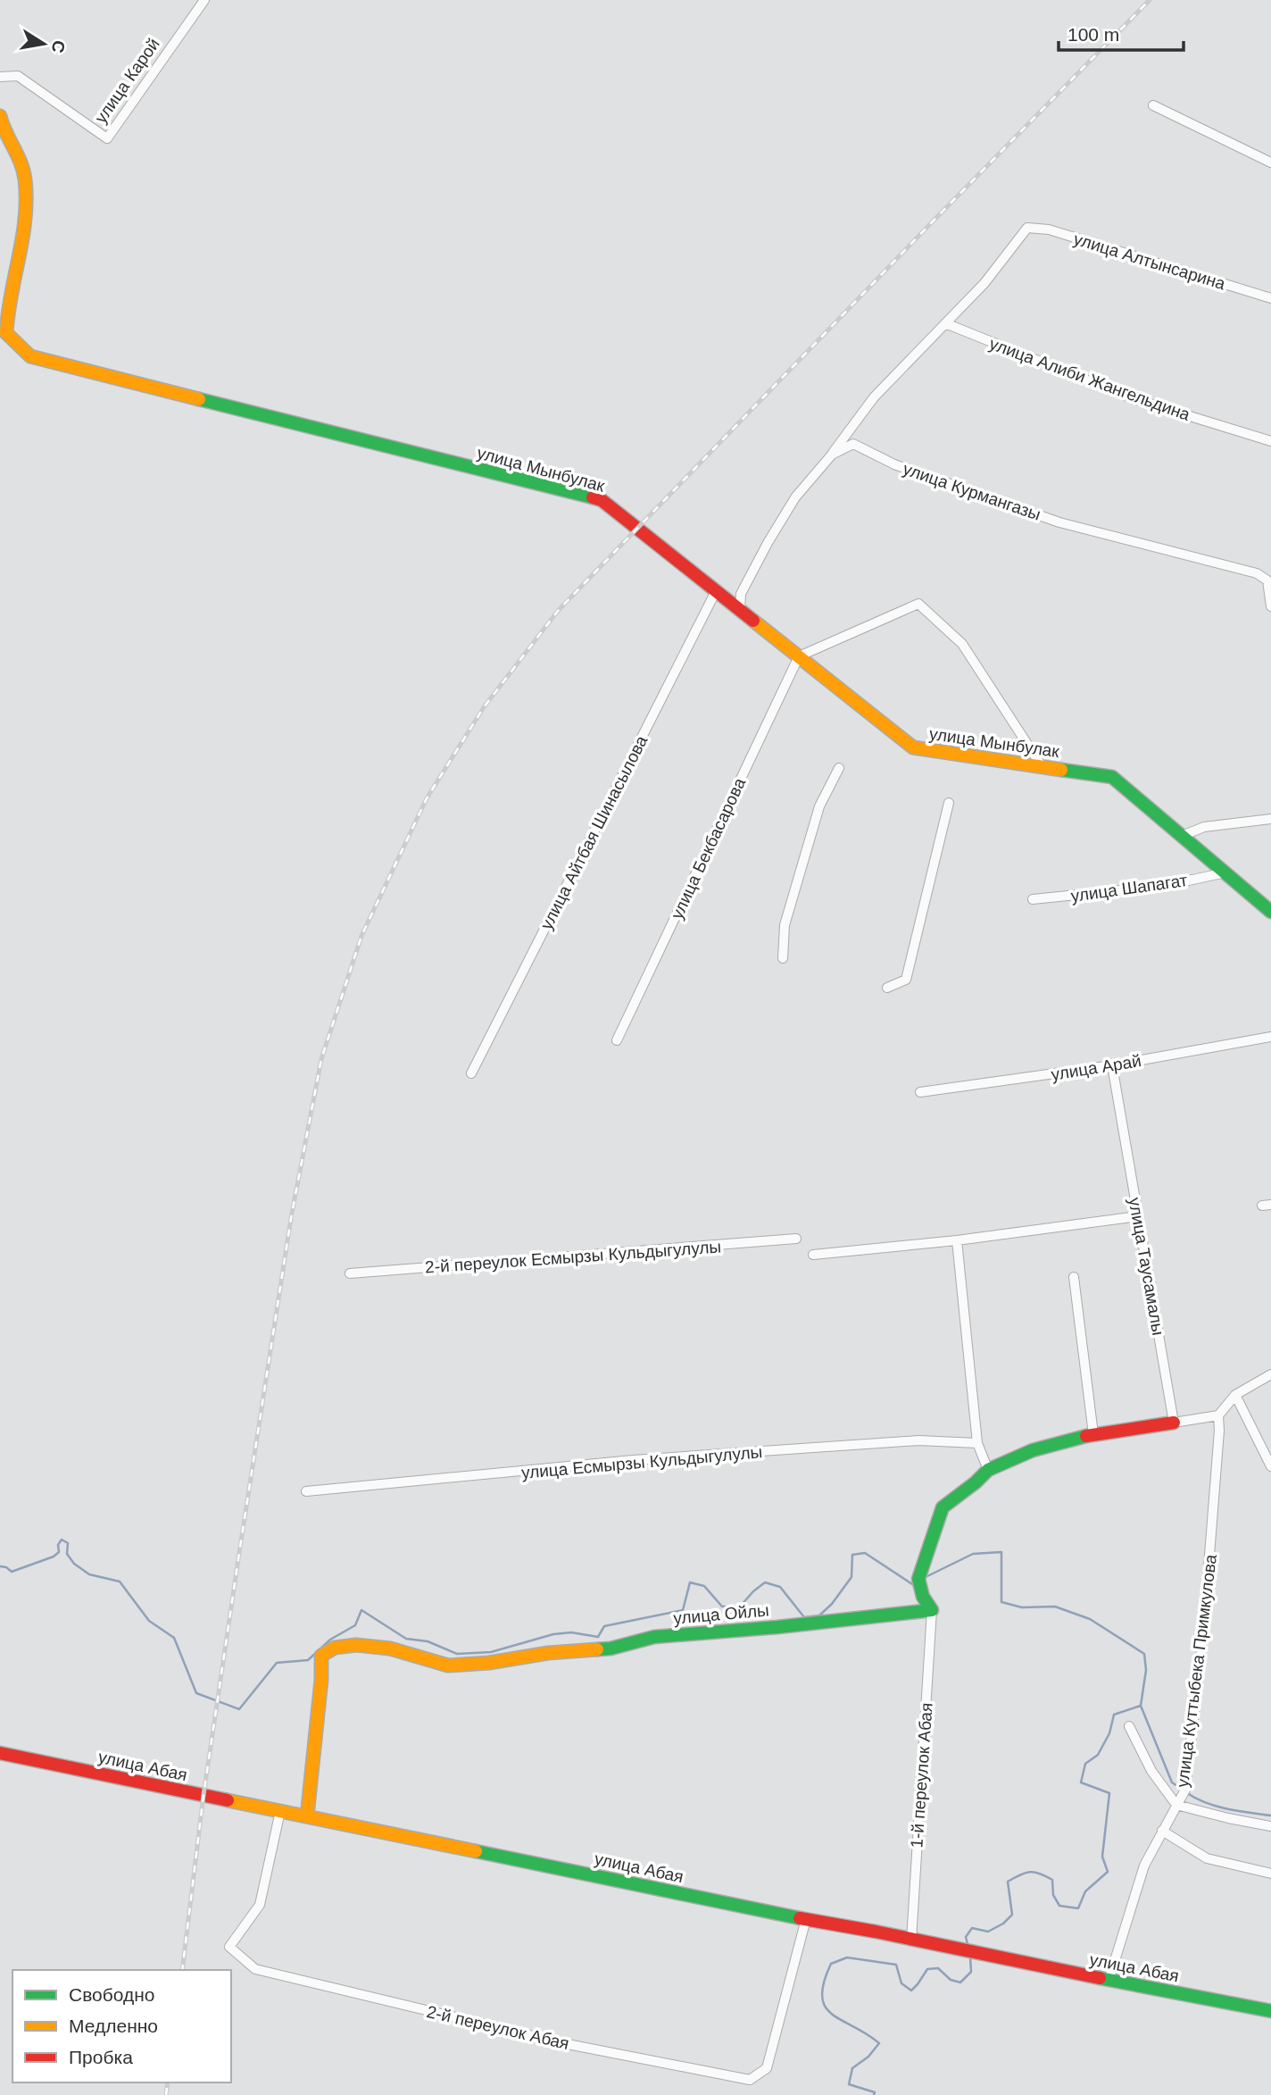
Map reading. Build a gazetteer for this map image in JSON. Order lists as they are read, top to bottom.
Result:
{
  "streets": {
    "street": [
      "улица Карой",
      "улица Алтынсарина",
      "улица Алиби Жангельдина",
      "улица Мынбулак",
      "улица Курмангазы",
      "улица Айтбая Шинасылова",
      "улица Бекбасарова",
      "улица Шапагат",
      "улица Арай",
      "2-й переулок Есмырзы Кульдыгулулы",
      "улица Таусамалы",
      "улица Есмырзы Кульдыгулулы",
      "улица Ойлы",
      "улица Куттыбека Примкулова",
      "улица Абая",
      "1-й переулок Абая",
      "2-й переулок Абая"
    ]
  },
  "crossings": [
    ["улица Алтынсарина", "улица Алиби Жангельдина"],
    ["улица Мынбулак", "улица Айтбая Шинасылова"],
    ["улица Мынбулак", "улица Бекбасарова"],
    ["улица Мынбулак", "улица Шапагат"],
    ["улица Арай", "улица Таусамалы"],
    ["улица Ойлы", "улица Абая"],
    ["улица Ойлы", "1-й переулок Абая"],
    ["улица Куттыбека Примкулова", "улица Абая"],
    ["улица Абая", "1-й переулок Абая"],
    ["улица Абая", "2-й переулок Абая"]
  ],
  "legend": ["Свободно", "Медленно", "Пробка"],
  "scale_bar": "100 m",
  "north": "right"
}
